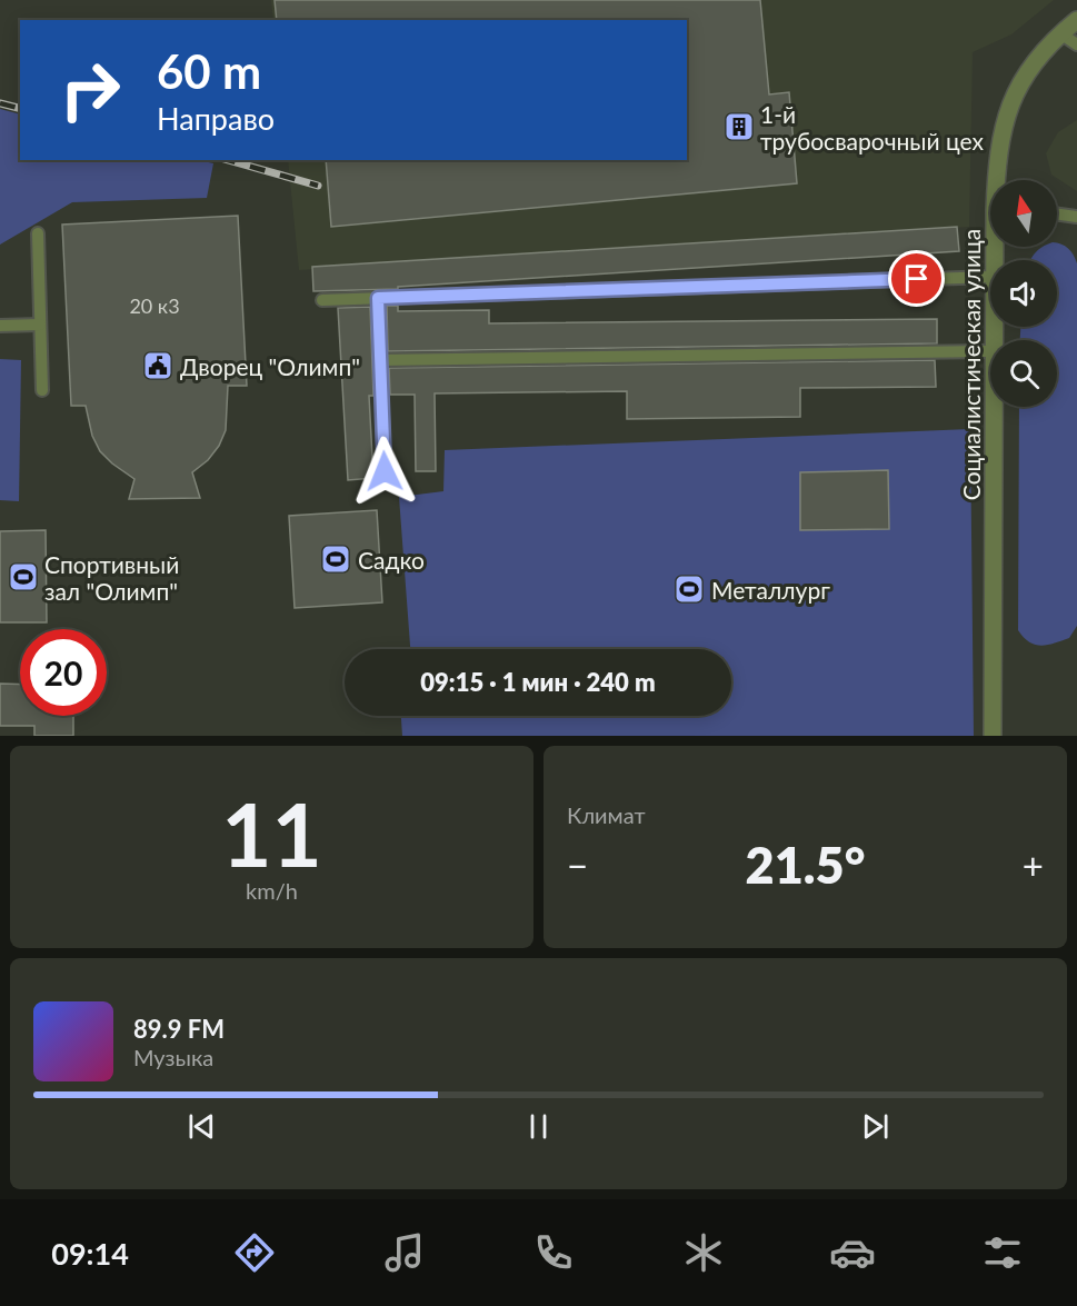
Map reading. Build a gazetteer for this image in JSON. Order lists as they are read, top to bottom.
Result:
{
  "streets": {
    "street": ["Социалистическая улица"]
  },
  "places": {
    "building": ["1-й трубосварочный цех"],
    "public building": ["Дворец \"Олимп\""],
    "sports": ["Садко", "Спортивный зал \"Олимп\"", "Металлург"]
  },
  "house_numbers": ["20 к3"],
  "north": "top",
  "page": {
    "turn": ["60 m", "Направо"],
    "limit": "20",
    "trip": "09:15 · 1 мин · 240 m",
    "tile": [
      ["11", "km/h"],
      "Климат"
    ],
    "heat": ["−", "21.5°", "+"],
    "song": ["89.9 FM", "Музыка"],
    "tabs": "09:14"
  }
}
